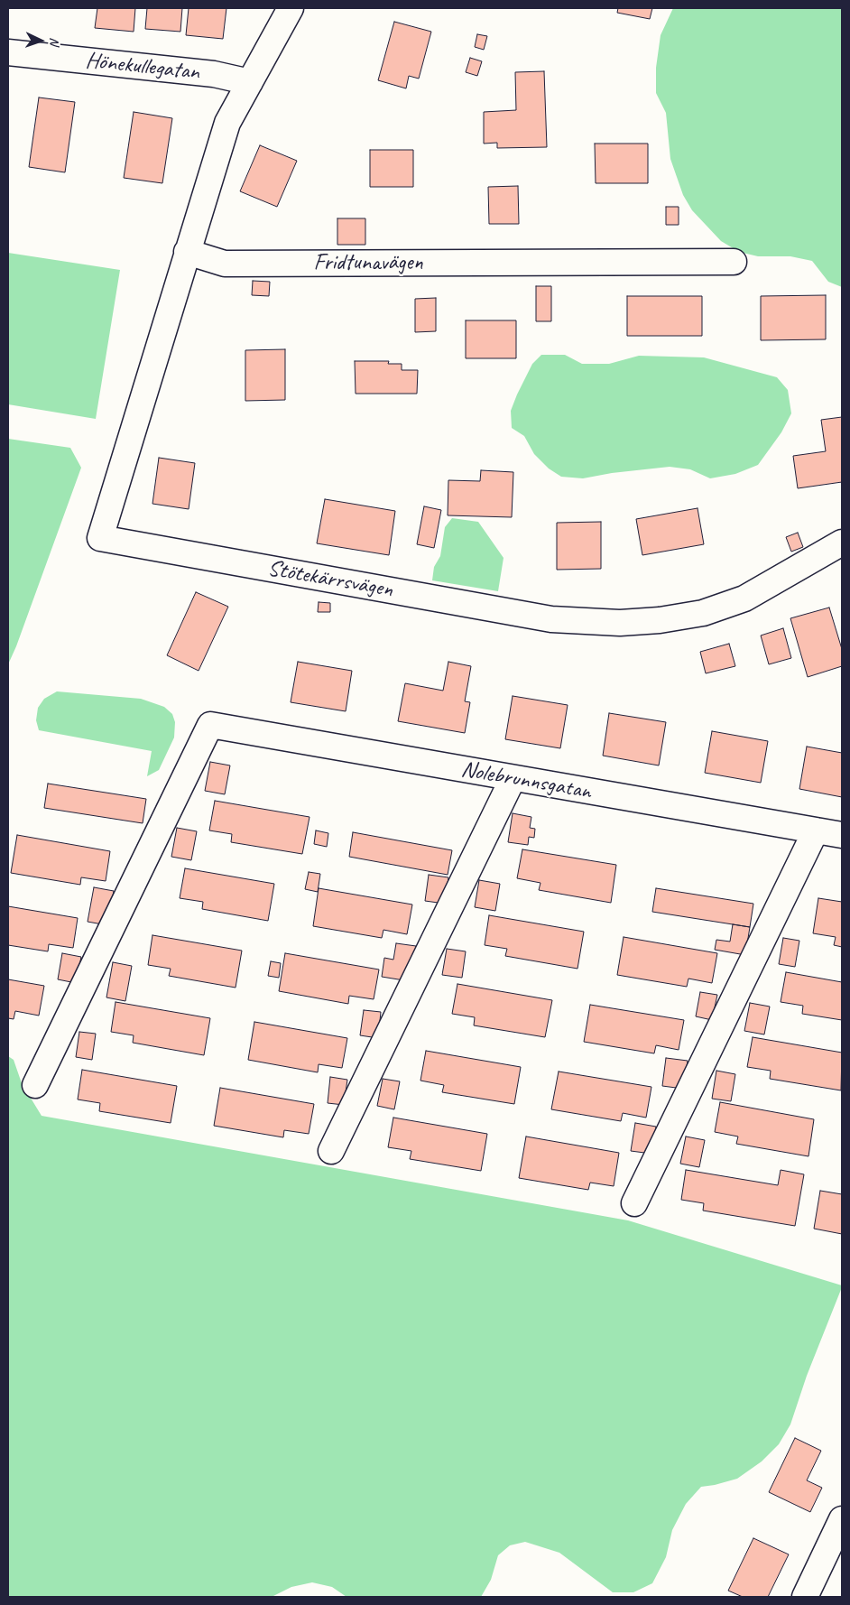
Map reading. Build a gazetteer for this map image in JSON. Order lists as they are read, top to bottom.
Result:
{
  "streets": {
    "street": [
      "Hönekullegatan",
      "Fridtunavägen",
      "Stötekärrsvägen",
      "Nolebrunnsgatan"
    ]
  },
  "crossings": [
    ["Fridtunavägen", "Stötekärrsvägen"]
  ],
  "north": "right"
}
